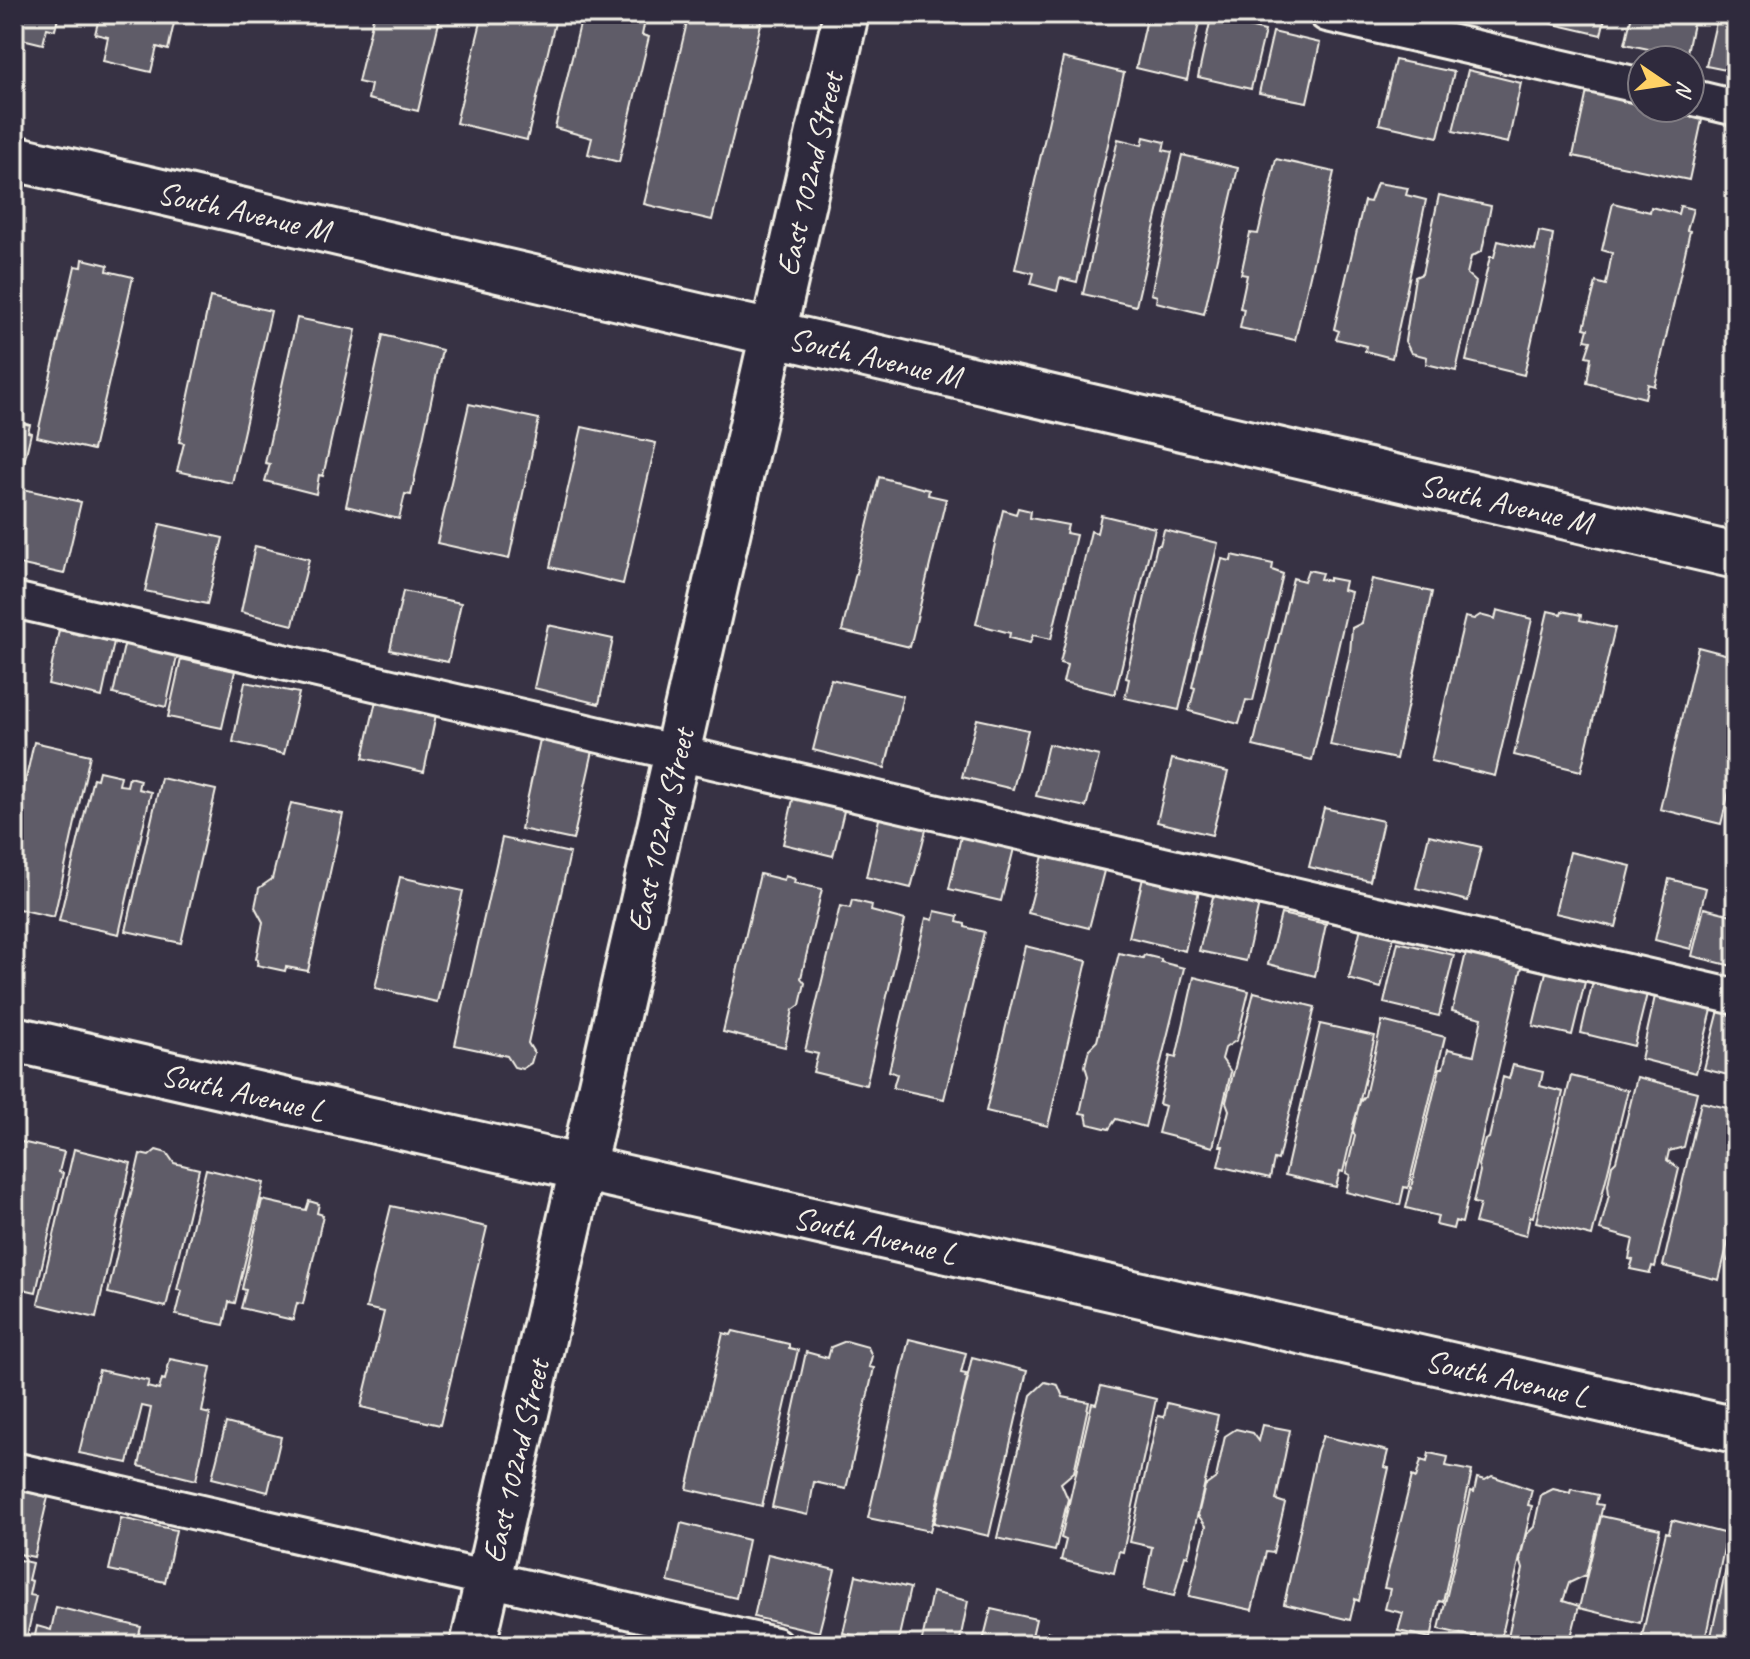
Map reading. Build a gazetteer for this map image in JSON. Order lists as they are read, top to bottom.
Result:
{
  "streets": {
    "street": ["East 102nd Street", "South Avenue M", "South Avenue L"]
  },
  "crossings": [
    ["East 102nd Street", "South Avenue M"],
    ["East 102nd Street", "South Avenue L"]
  ],
  "north": "right"
}
